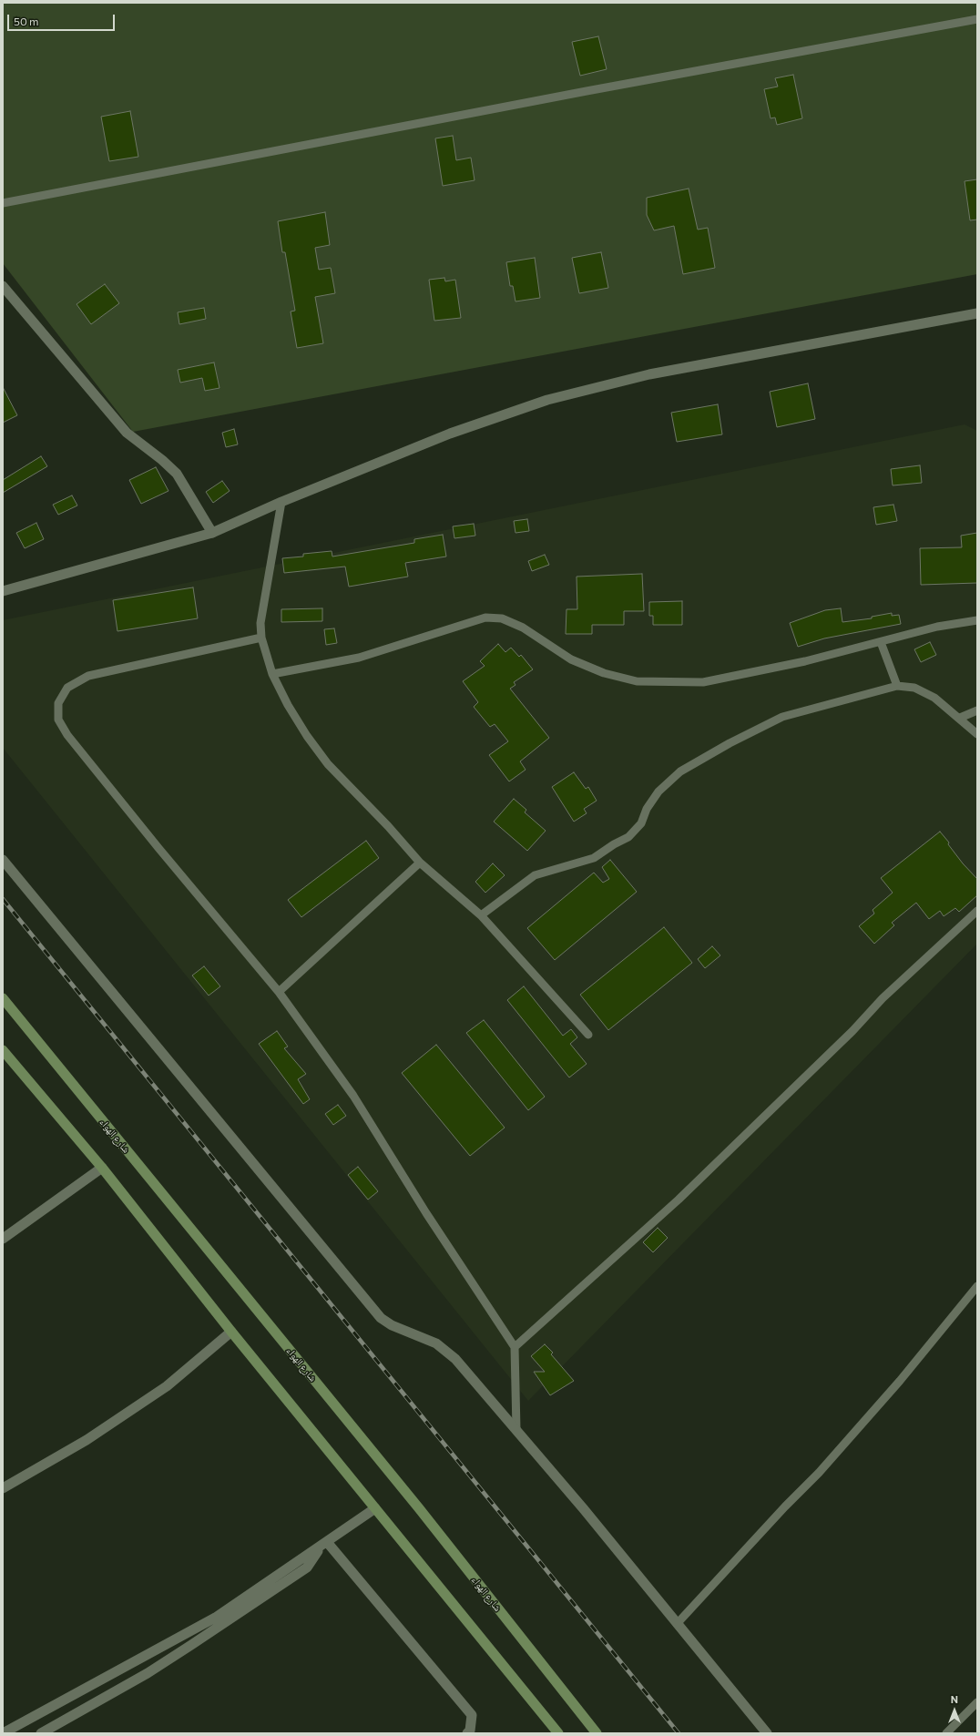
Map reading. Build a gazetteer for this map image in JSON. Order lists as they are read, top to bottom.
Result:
{
  "streets": {
    "main road": ["شارع الهواء"]
  },
  "scale_bar": "50 m",
  "north": "top"
}
